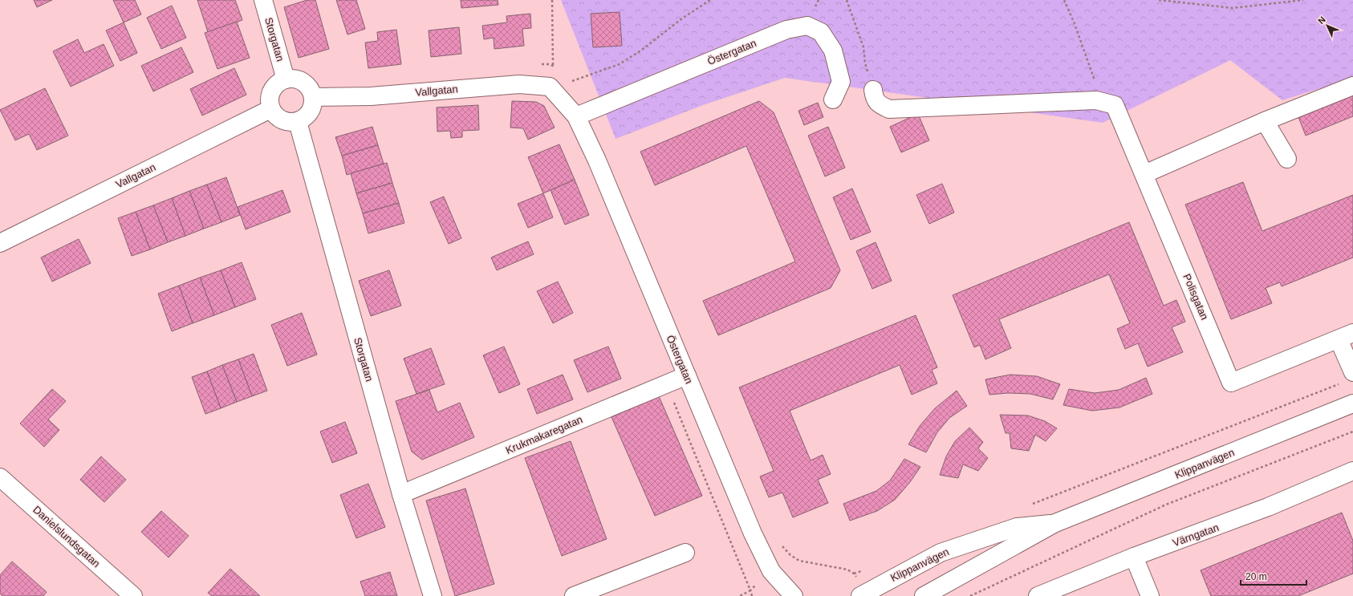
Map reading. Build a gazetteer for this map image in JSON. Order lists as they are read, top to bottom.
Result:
{
  "streets": {
    "street": [
      "Storgatan",
      "Östergatan",
      "Vallgatan",
      "Polisgatan",
      "Krukmakaregatan",
      "Klippanvägen",
      "Värngatan",
      "Danielslundsgatan"
    ]
  },
  "crossings": [
    ["Storgatan", "Vallgatan"],
    ["Storgatan", "Krukmakaregatan"],
    ["Östergatan", "Vallgatan"],
    ["Östergatan", "Krukmakaregatan"]
  ],
  "scale_bar": "20 m",
  "north": "top left"
}
